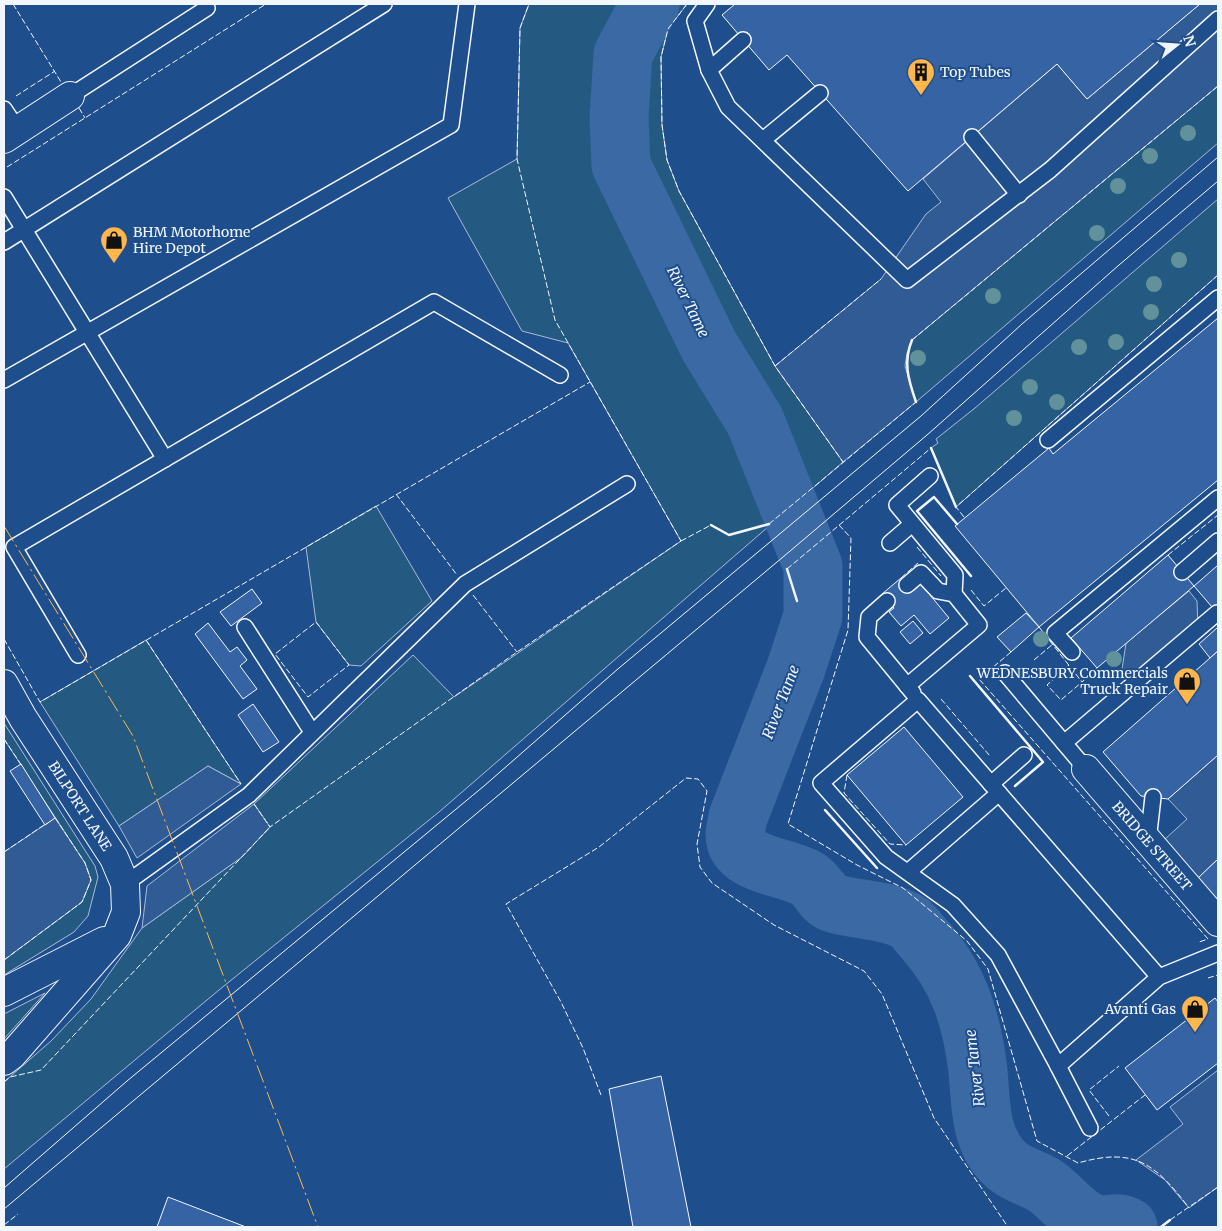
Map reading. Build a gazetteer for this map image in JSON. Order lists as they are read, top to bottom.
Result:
{
  "streets": {
    "street": ["BILPORT LANE", "BRIDGE STREET"]
  },
  "water": ["River Tame"],
  "places": {
    "building": ["Top Tubes"],
    "shop": ["BHM Motorhome Hire Depot", "WEDNESBURY Commercials Truck Repair", "Avanti Gas"]
  },
  "north": "right"
}
